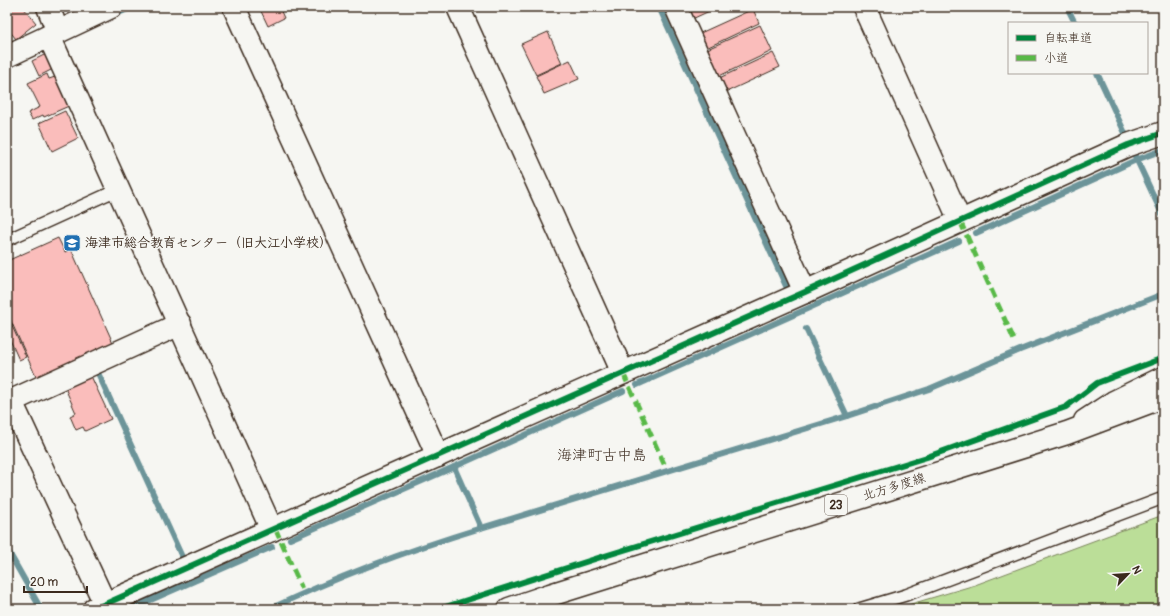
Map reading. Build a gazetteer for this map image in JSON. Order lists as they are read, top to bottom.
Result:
{
  "streets": {
    "street": ["北方多度線", "23"]
  },
  "districts": ["海津町古中島"],
  "places": {
    "school or university": ["海津市総合教育センター（旧大江小学校）"]
  },
  "legend": ["自転車道", "小道"],
  "scale_bar": "20 m",
  "north": "top right"
}
